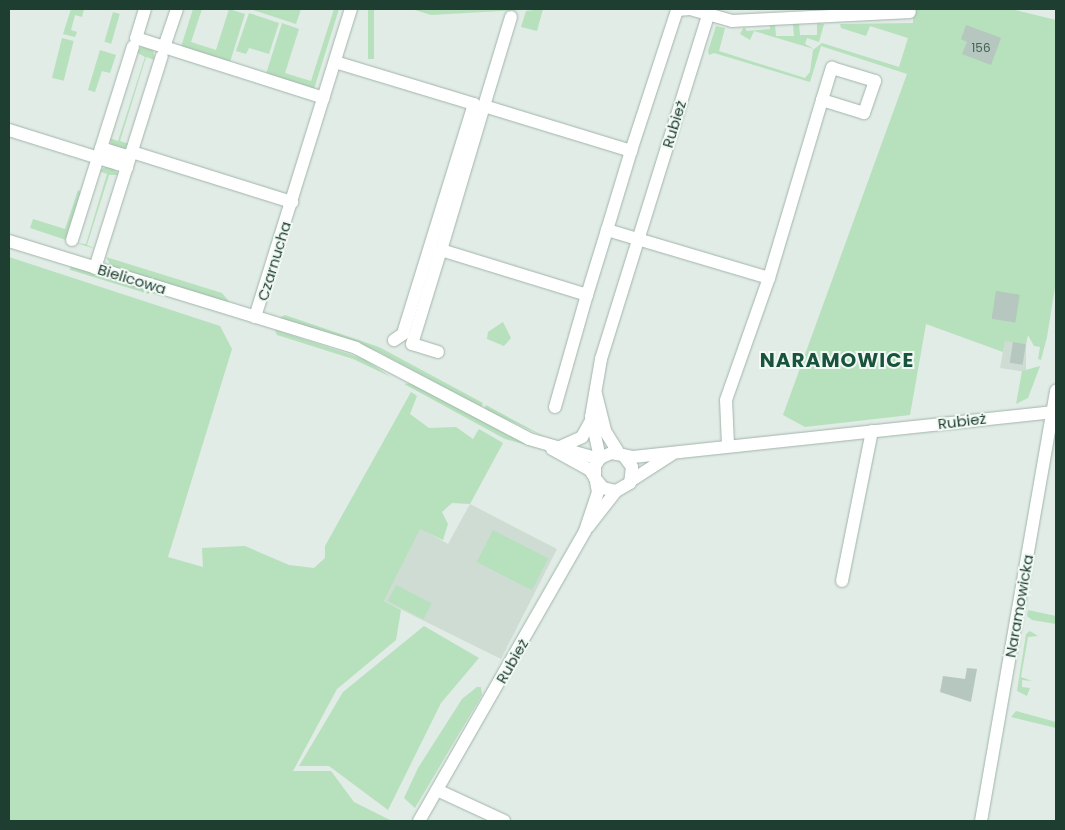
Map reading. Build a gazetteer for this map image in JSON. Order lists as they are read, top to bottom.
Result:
{
  "streets": {
    "street": [
      "Rubież",
      "Czarnucha",
      "Bielicowa",
      "Naramowicka"
    ]
  },
  "crossings": [
    ["Rubież", "Czarnucha"],
    ["Rubież", "Naramowicka"],
    ["Czarnucha", "Bielicowa"]
  ],
  "districts": ["NARAMOWICE"],
  "house_numbers": ["156"]
}
